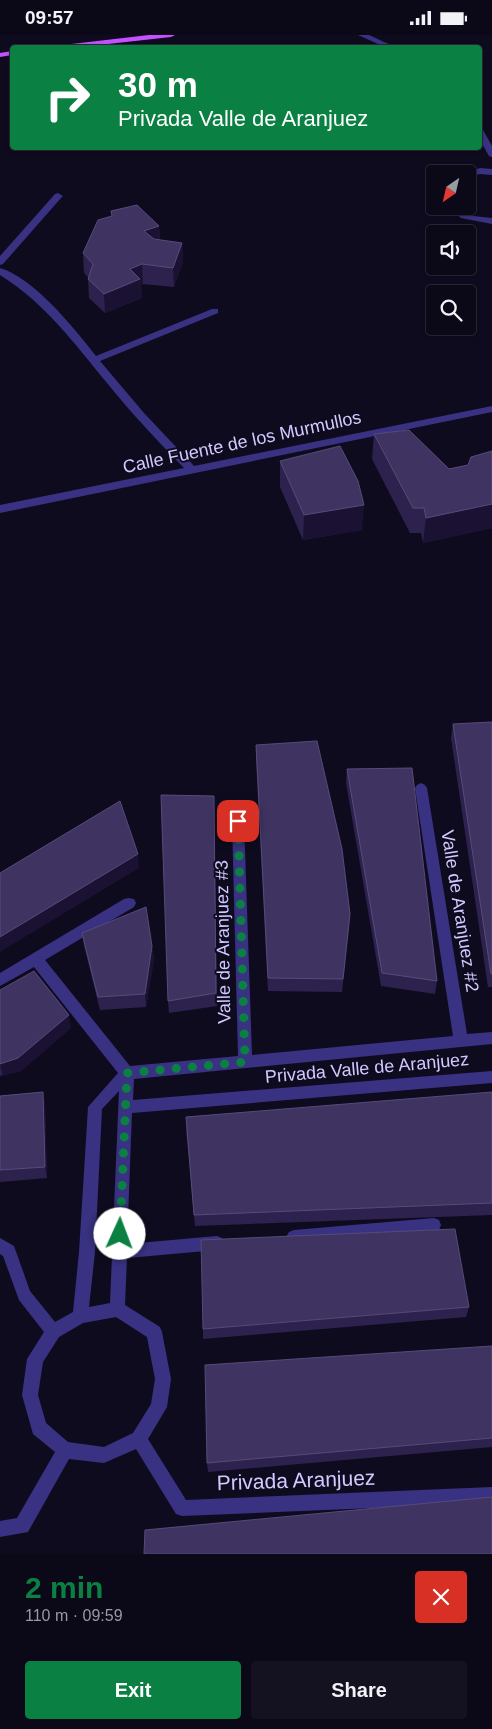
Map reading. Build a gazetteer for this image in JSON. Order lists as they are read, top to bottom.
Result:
{
  "streets": {
    "street": [
      "Calle Fuente de los Murmullos",
      "Valle de Aranjuez #2",
      "Valle de Aranjuez #3",
      "Privada Valle de Aranjuez",
      "Privada Aranjuez"
    ]
  },
  "crossings": [
    ["Valle de Aranjuez #2", "Privada Valle de Aranjuez"],
    ["Valle de Aranjuez #3", "Privada Valle de Aranjuez"]
  ],
  "north": "bottom left",
  "page": {
    "status": "09:57",
    "turn": ["30 m", "Privada Valle de Aranjuez"],
    "heading": ["2 min", "110 m · 09:59"],
    "buttons": ["Exit", "Share"]
  }
}
